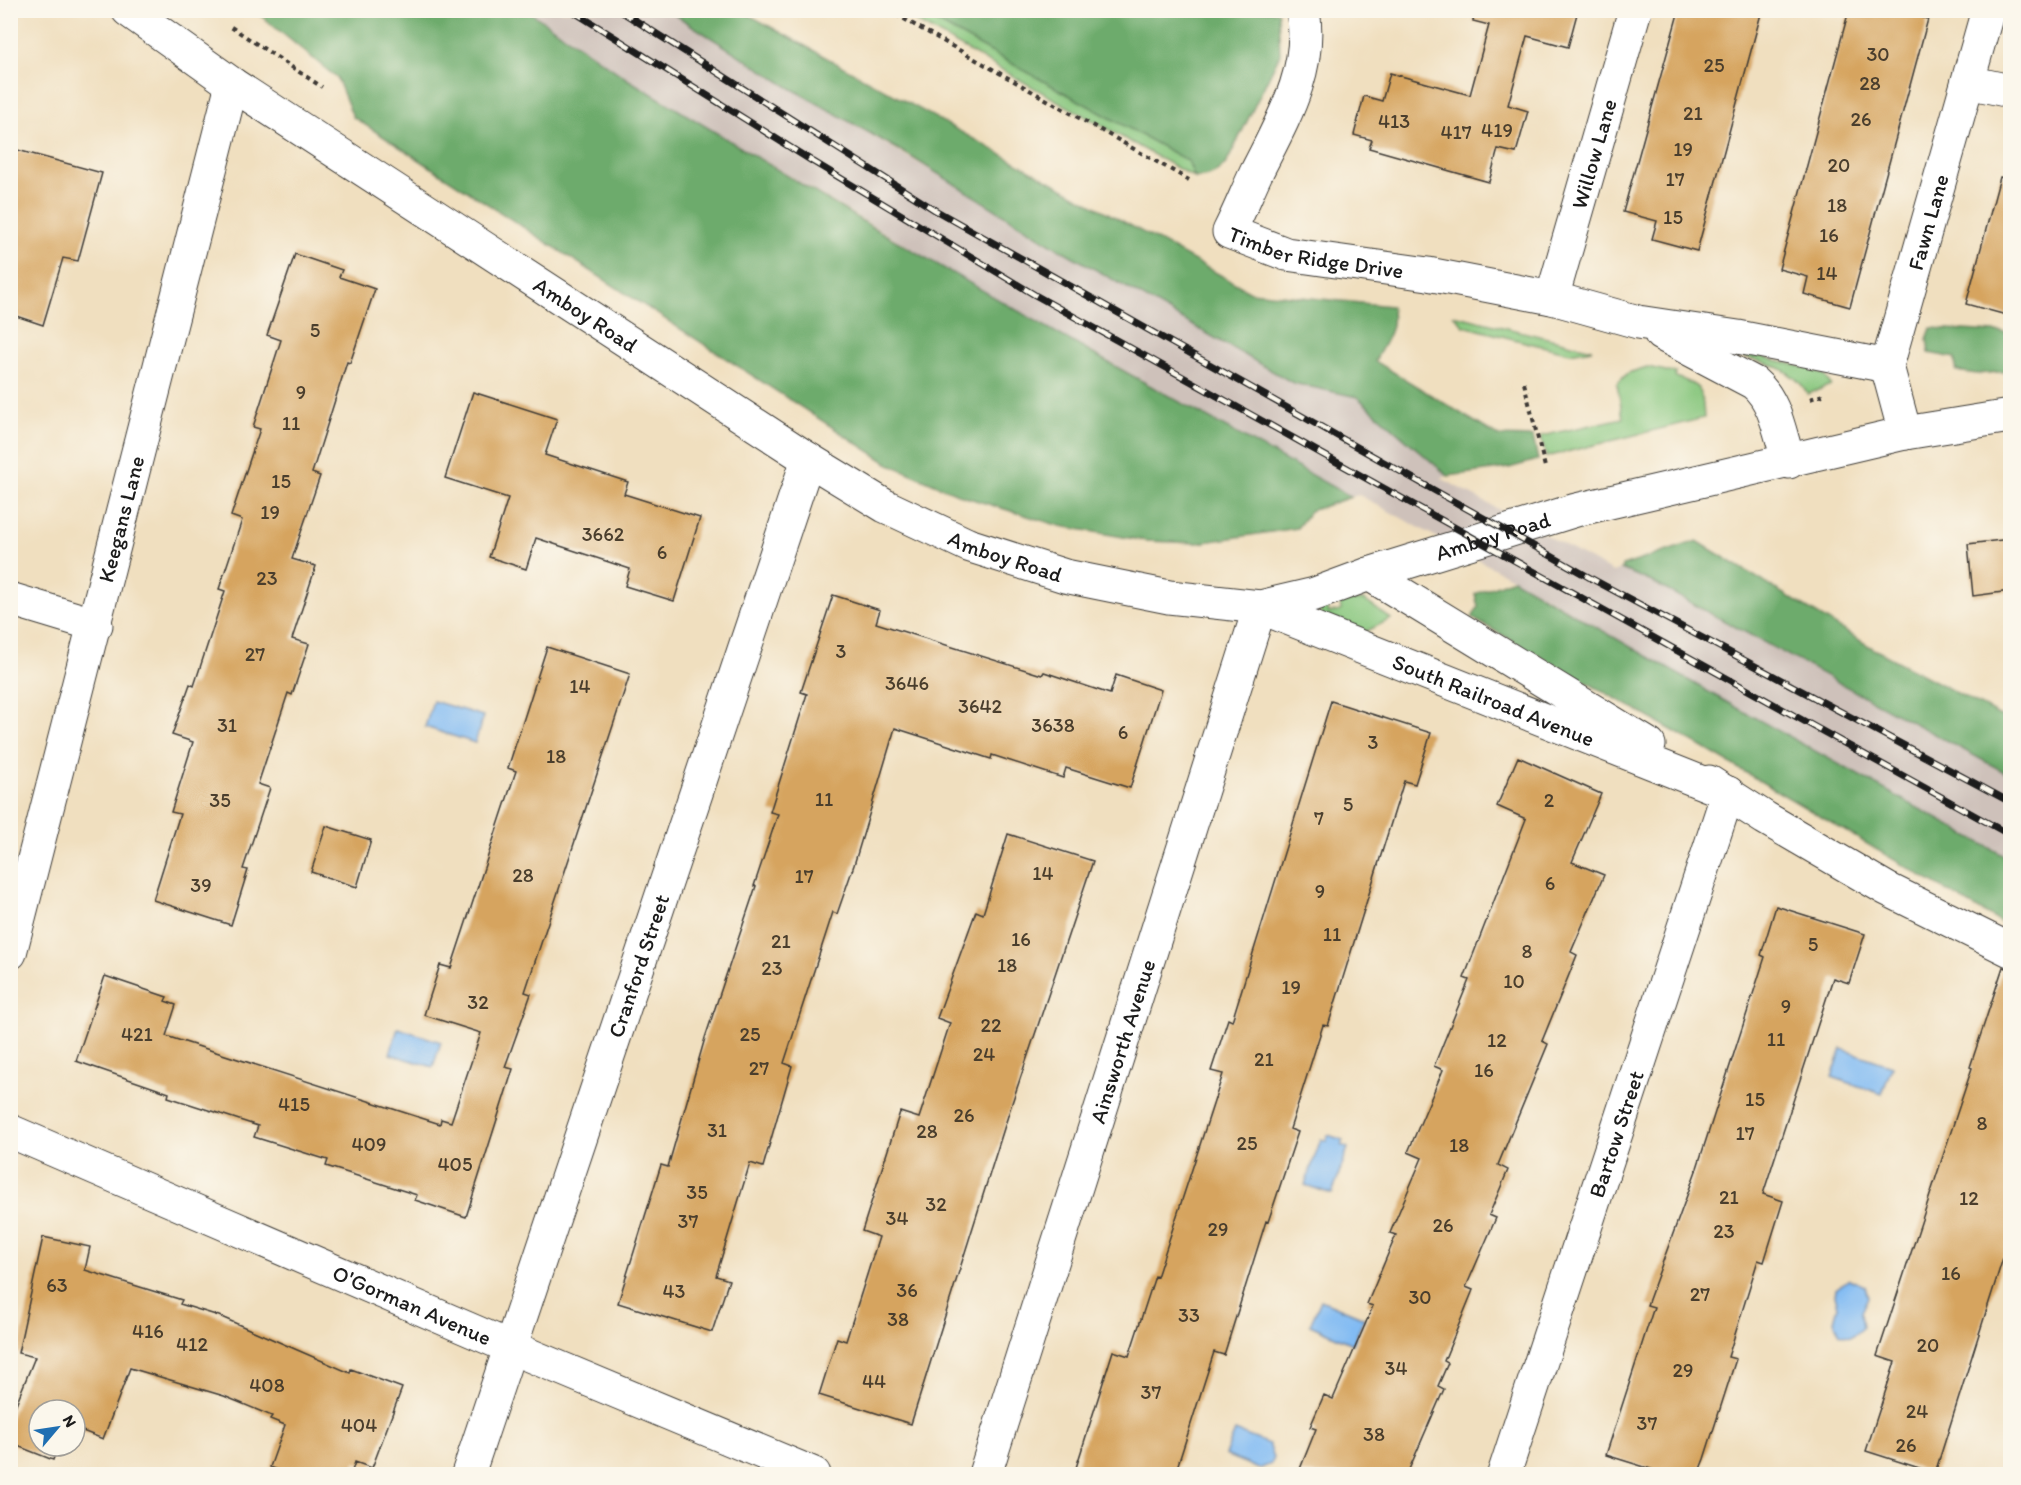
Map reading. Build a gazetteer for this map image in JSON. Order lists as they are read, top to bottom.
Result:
{
  "streets": {
    "street": [
      "Willow Lane",
      "Fawn Lane",
      "Timber Ridge Drive",
      "Amboy Road",
      "Keegans Lane",
      "South Railroad Avenue",
      "Cranford Street",
      "Ainsworth Avenue",
      "Bartow Street",
      "O'Gorman Avenue"
    ]
  },
  "crossings": [
    ["Willow Lane", "Timber Ridge Drive"],
    ["Fawn Lane", "Timber Ridge Drive"],
    ["Timber Ridge Drive", "Amboy Road"],
    ["Amboy Road", "Keegans Lane"],
    ["Amboy Road", "South Railroad Avenue"],
    ["Amboy Road", "Cranford Street"],
    ["Amboy Road", "Ainsworth Avenue"],
    ["South Railroad Avenue", "Ainsworth Avenue"],
    ["South Railroad Avenue", "Bartow Street"],
    ["Cranford Street", "O'Gorman Avenue"]
  ],
  "house_numbers": [
    "30",
    "25",
    "28",
    "21",
    "26",
    "413",
    "419",
    "417",
    "19",
    "20",
    "17",
    "18",
    "15",
    "16",
    "14",
    "5",
    "9",
    "11",
    "15",
    "19",
    "3662",
    "6",
    "23",
    "3",
    "27",
    "3646",
    "14",
    "3642",
    "31",
    "3638",
    "6",
    "3",
    "18",
    "11",
    "35",
    "2",
    "5",
    "7",
    "14",
    "28",
    "17",
    "6",
    "39",
    "9",
    "11",
    "16",
    "21",
    "5",
    "8",
    "18",
    "23",
    "10",
    "19",
    "32",
    "9",
    "22",
    "421",
    "25",
    "11",
    "12",
    "24",
    "21",
    "27",
    "16",
    "15",
    "415",
    "26",
    "8",
    "31",
    "28",
    "17",
    "25",
    "409",
    "18",
    "405",
    "35",
    "21",
    "12",
    "32",
    "34",
    "37",
    "26",
    "29",
    "23",
    "16",
    "63",
    "36",
    "43",
    "27",
    "30",
    "33",
    "38",
    "416",
    "412",
    "20",
    "34",
    "29",
    "44",
    "408",
    "37",
    "24",
    "37",
    "404",
    "38",
    "26"
  ],
  "north": "top right"
}
